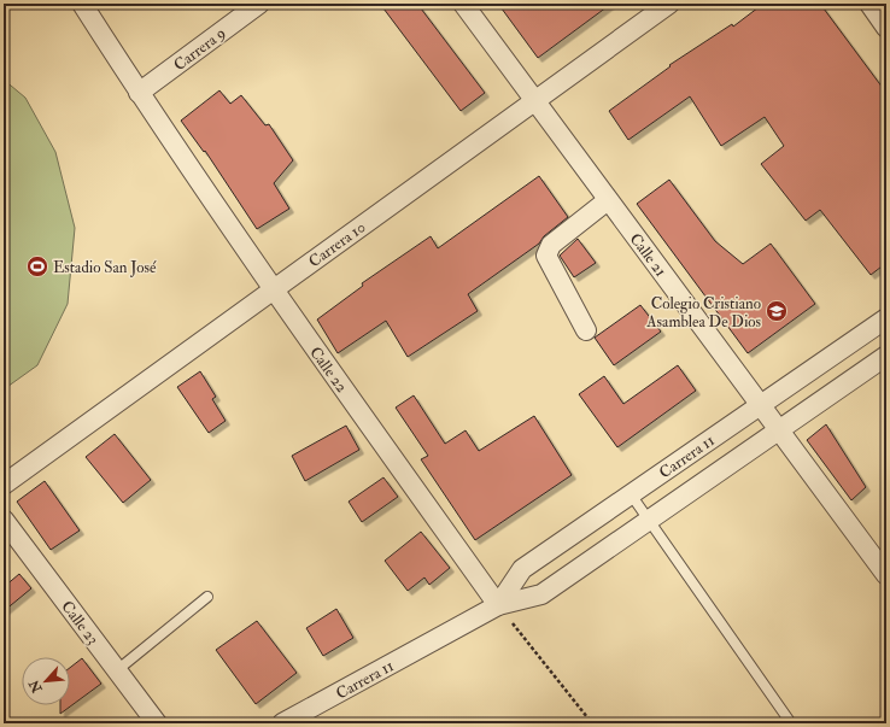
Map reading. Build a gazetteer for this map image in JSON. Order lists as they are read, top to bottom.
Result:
{
  "streets": {
    "street": [
      "Carrera 9",
      "Carrera 10",
      "Calle 21",
      "Calle 22",
      "Carrera 11",
      "Calle 23"
    ]
  },
  "crossings": [
    ["Carrera 9", "Calle 22"],
    ["Carrera 10", "Calle 21"],
    ["Carrera 10", "Calle 22"],
    ["Calle 21", "Carrera 11"],
    ["Calle 22", "Carrera 11"]
  ],
  "places": {
    "sports": ["Estadio San José"],
    "school or university": ["Colegio Cristiano Asamblea De Dios"]
  },
  "north": "bottom left"
}
